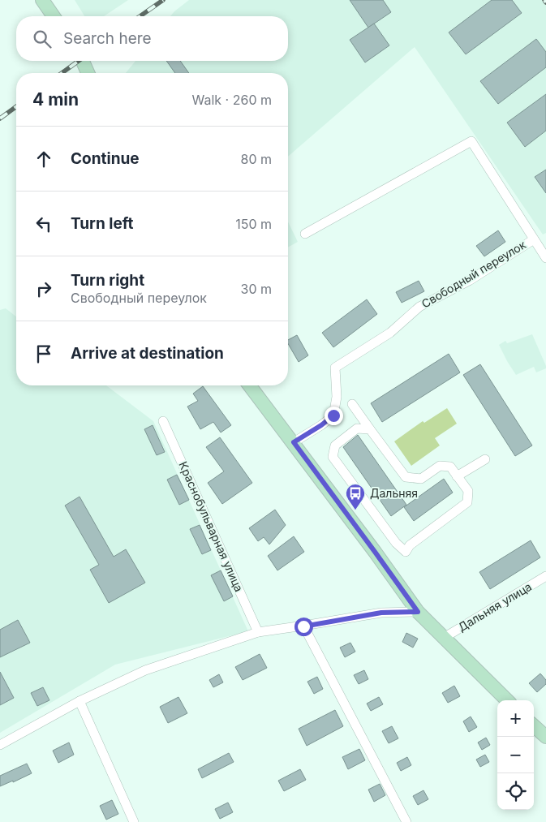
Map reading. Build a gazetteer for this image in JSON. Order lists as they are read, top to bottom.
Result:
{
  "streets": {
    "street": ["Свободный переулок", "Краснобульварная улица", "Дальняя улица"]
  },
  "places": {
    "bus stop": ["Дальняя"]
  },
  "page": {
    "search": "Search here",
    "heading": ["4 min", "Walk · 260 m"],
    "list": [
      ["Continue", "80 m"],
      ["Turn left", "150 m"],
      ["Turn right", "Свободный переулок", "30 m"],
      "Arrive at destination"
    ],
    "map_buttons": ["+", "−"]
  }
}
